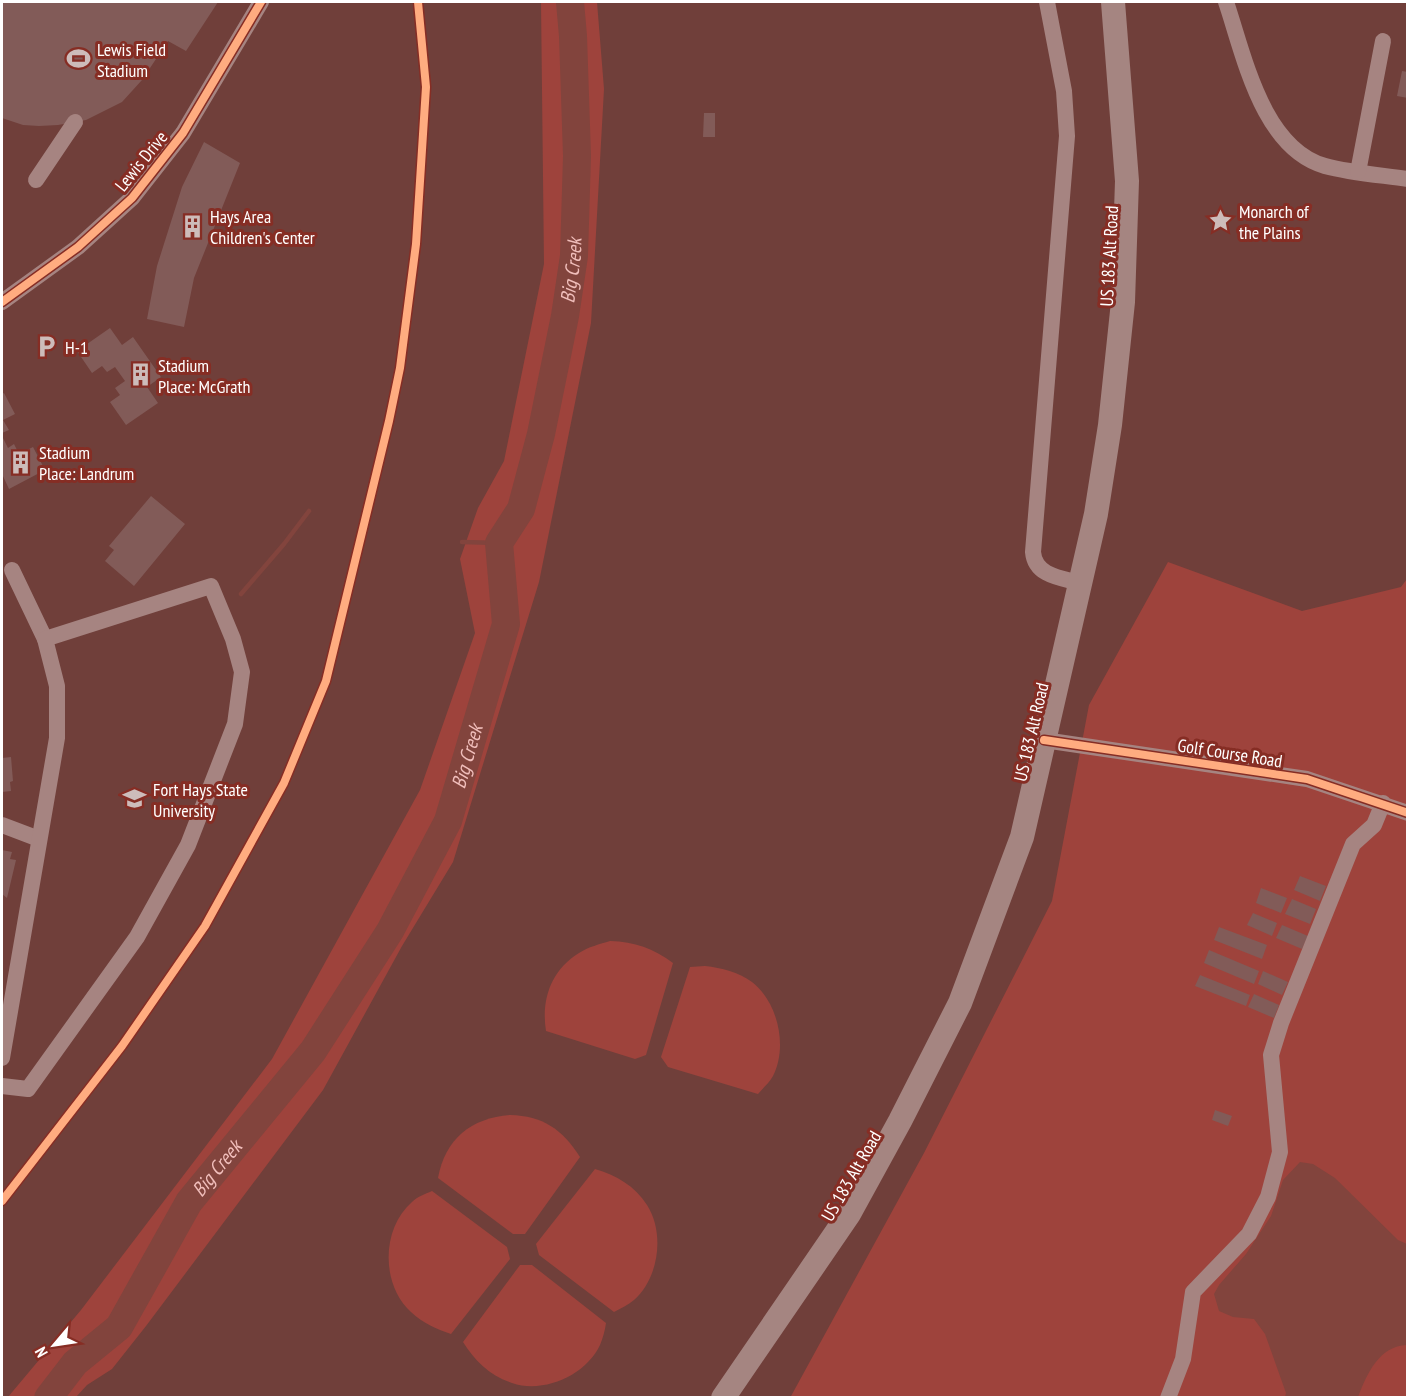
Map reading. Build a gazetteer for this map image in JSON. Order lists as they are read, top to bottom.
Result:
{
  "streets": {
    "highway": ["US 183 Alt Road"],
    "street": ["Lewis Drive", "Golf Course Road"]
  },
  "crossings": [
    ["US 183 Alt Road", "Golf Course Road"]
  ],
  "water": ["Big Creek"],
  "places": {
    "sports": ["Lewis Field Stadium"],
    "place": ["Monarch of the Plains"],
    "building": ["Hays Area Children's Center", "Stadium Place: McGrath", "Stadium Place: Landrum"],
    "parking": ["H-1"],
    "school or university": ["Fort Hays State University"]
  },
  "north": "bottom left"
}
